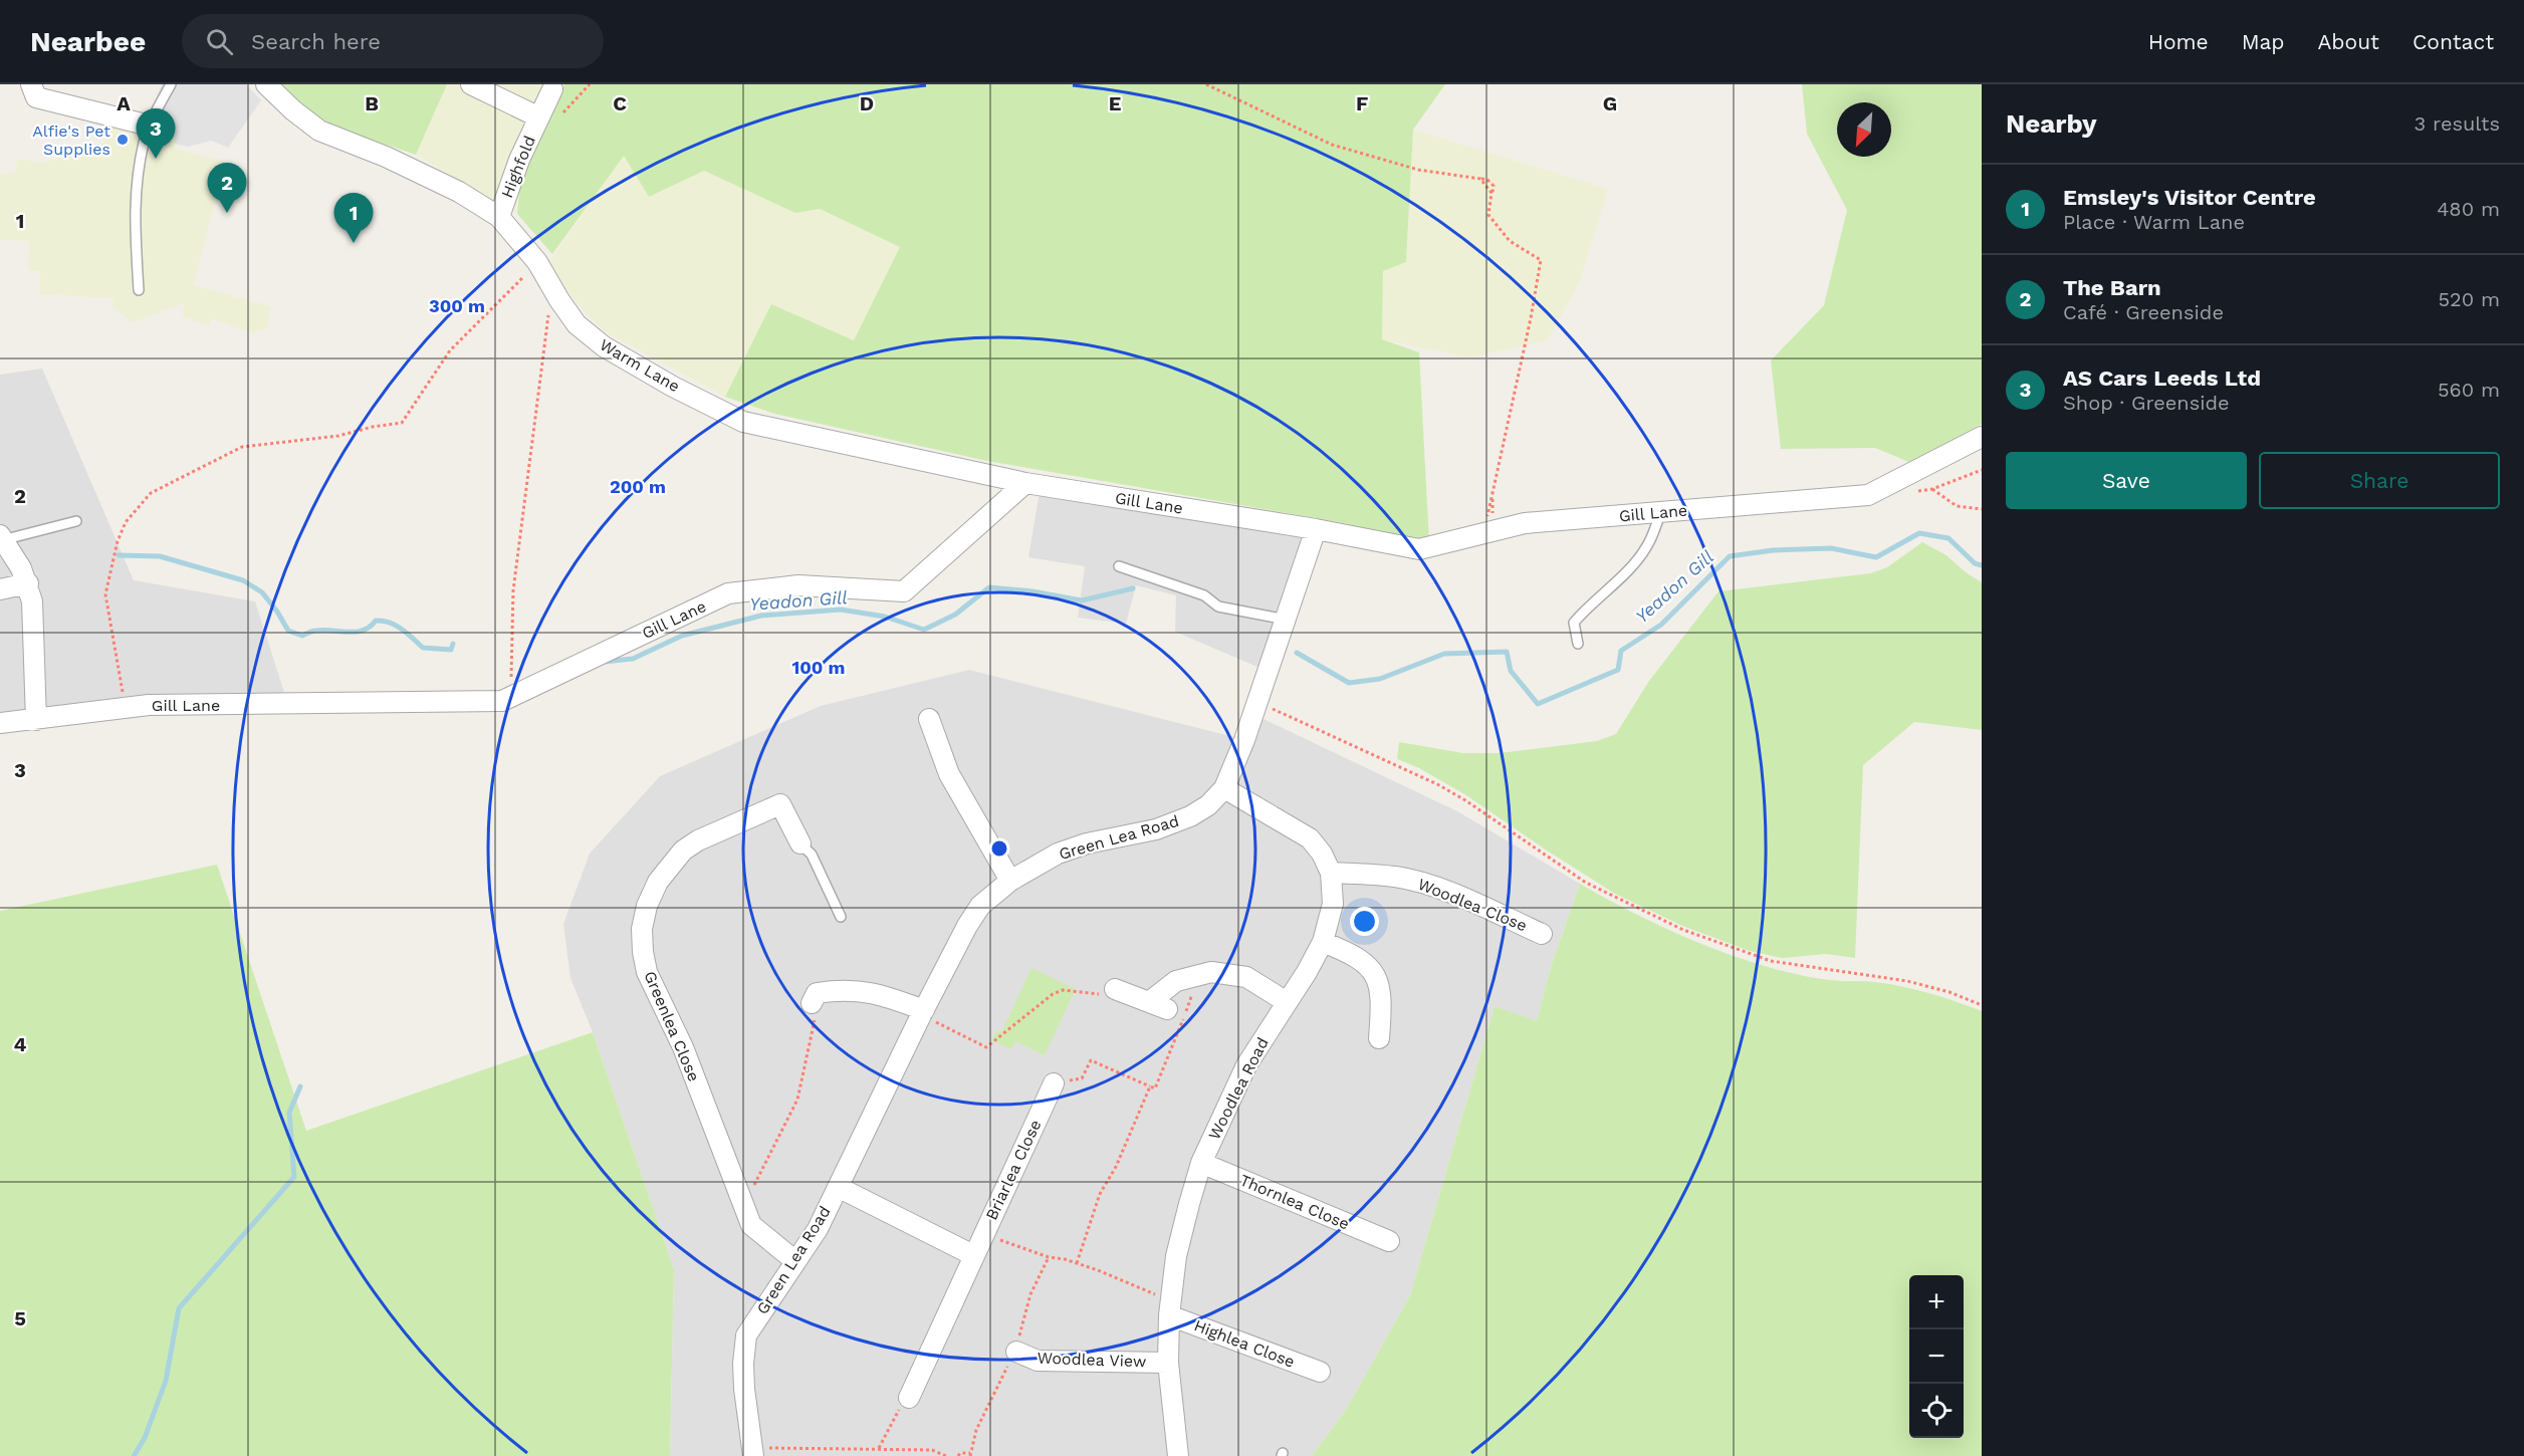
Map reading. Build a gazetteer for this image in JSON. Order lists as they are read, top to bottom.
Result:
{
  "streets": {
    "street": [
      "Highfold",
      "Warm Lane",
      "Gill Lane",
      "Green Lea Road",
      "Woodlea Close",
      "Greenlea Close",
      "Woodlea Road",
      "Briarlea Close",
      "Thornlea Close",
      "Highlea Close",
      "Woodlea View"
    ]
  },
  "crossings": [
    ["Highfold", "Warm Lane"],
    ["Warm Lane", "Gill Lane"],
    ["Green Lea Road", "Greenlea Close"],
    ["Green Lea Road", "Woodlea Road"],
    ["Woodlea Close", "Woodlea Road"],
    ["Woodlea Road", "Thornlea Close"],
    ["Woodlea Road", "Highlea Close"],
    ["Woodlea Road", "Woodlea View"]
  ],
  "water": ["Yeadon Gill"],
  "places": ["Alfie's Pet Supplies"],
  "north": "bottom left",
  "page": {
    "header": "Nearbee",
    "search": "Search here",
    "nav": [
      "Home",
      "Map",
      "About",
      "Contact"
    ],
    "heading": ["Nearby", "3 results"],
    "pins": ["3", "2", "1"],
    "list": [
      {
        "mark": "1",
        "name": "Emsley's Visitor Centre",
        "note": "Place · Warm Lane",
        "value": "480 m"
      },
      {
        "mark": "2",
        "name": "The Barn",
        "note": "Café · Greenside",
        "value": "520 m"
      },
      {
        "mark": "3",
        "name": "AS Cars Leeds Ltd",
        "note": "Shop · Greenside",
        "value": "560 m"
      }
    ],
    "buttons": ["Save", "Share"],
    "map_buttons": ["+", "−"]
  },
  "grid": {
    "columns": [
      "A",
      "B",
      "C",
      "D",
      "E",
      "F",
      "G"
    ],
    "rows": [
      "1",
      "2",
      "3",
      "4",
      "5"
    ]
  },
  "rings": ["300 m", "200 m", "100 m"]
}
